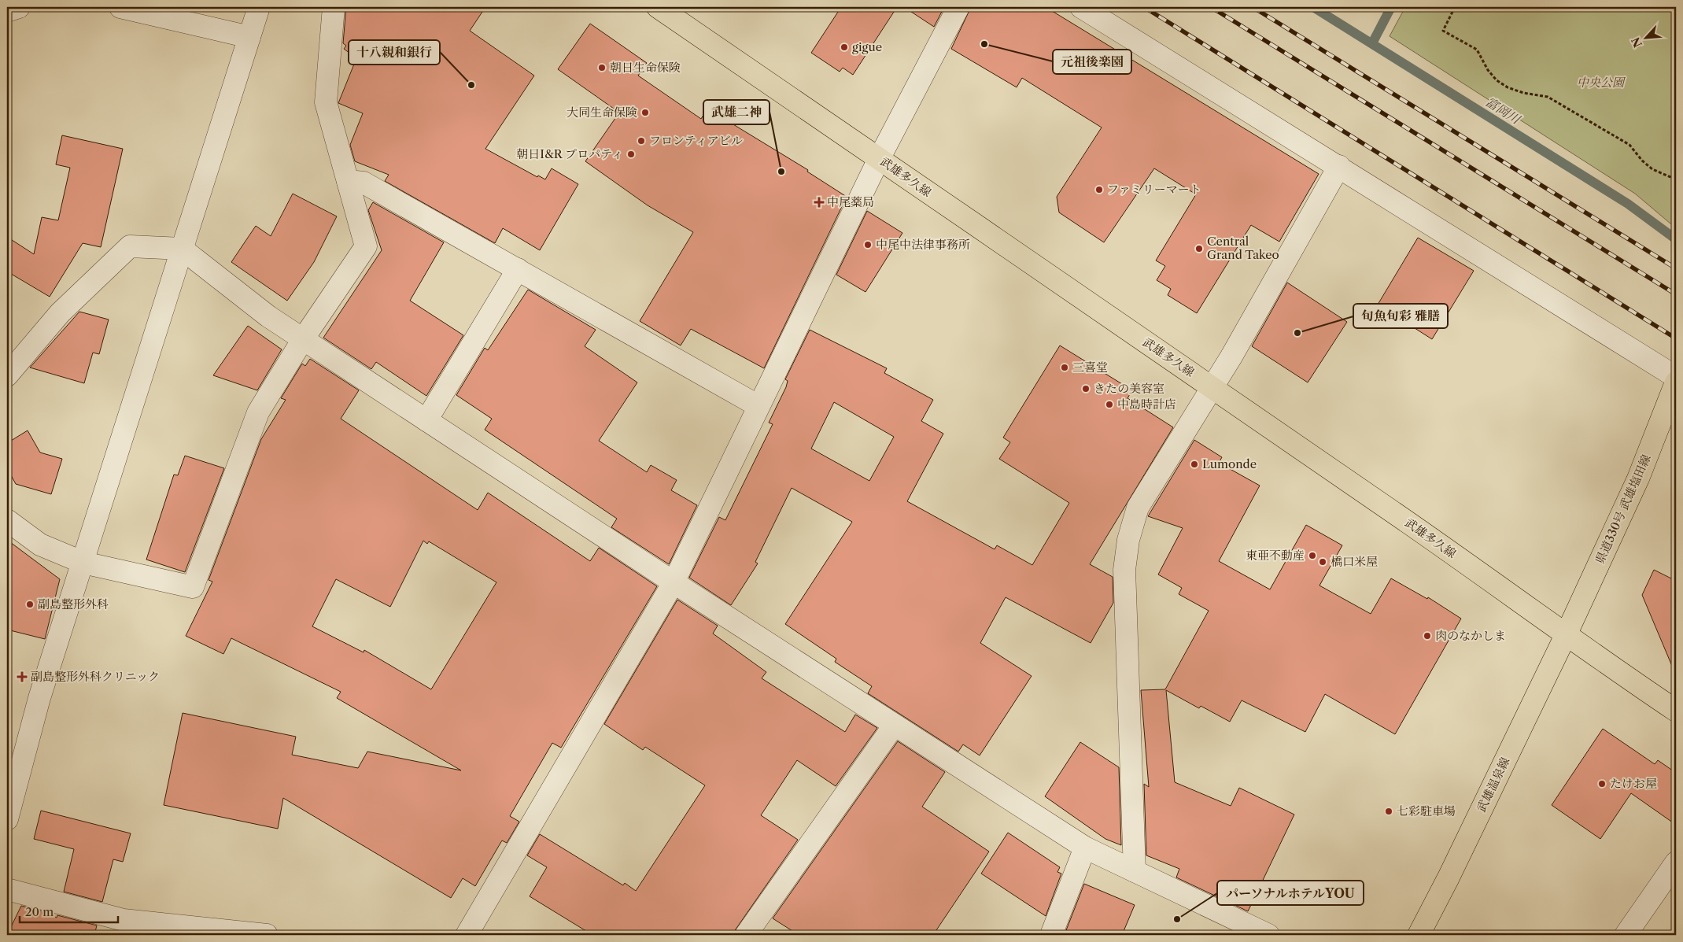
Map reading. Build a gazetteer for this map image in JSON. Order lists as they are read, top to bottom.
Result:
{
  "streets": {
    "main road": ["武雄多久線", "県道330号 武雄塩田線", "武雄温泉線"]
  },
  "crossings": [
    ["武雄多久線", "県道330号 武雄塩田線"],
    ["武雄多久線", "武雄温泉線"],
    ["県道330号 武雄塩田線", "武雄温泉線"]
  ],
  "water": ["富岡川"],
  "parks": ["中央公園"],
  "places": {
    "other": [
      "元祖後楽園",
      "gigue",
      "朝日生命保険",
      "十八親和銀行",
      "大同生命保険",
      "フロンティアビル",
      "朝日I&R プロパティ",
      "武雄二神",
      "ファミリーマート",
      "中尾中法律事務所",
      "Central Grand Takeo",
      "旬魚旬彩 雅膳",
      "三喜堂",
      "きたの美容室",
      "中島時計店",
      "Lumonde",
      "東亜不動産",
      "橋口米屋",
      "副島整形外科",
      "肉のなかしま",
      "たけお屋",
      "七彩駐車場",
      "パーソナルホテルYOU"
    ],
    "health": ["中尾薬局", "副島整形外科クリニック"]
  },
  "scale_bar": "20 m",
  "north": "bottom left"
}
